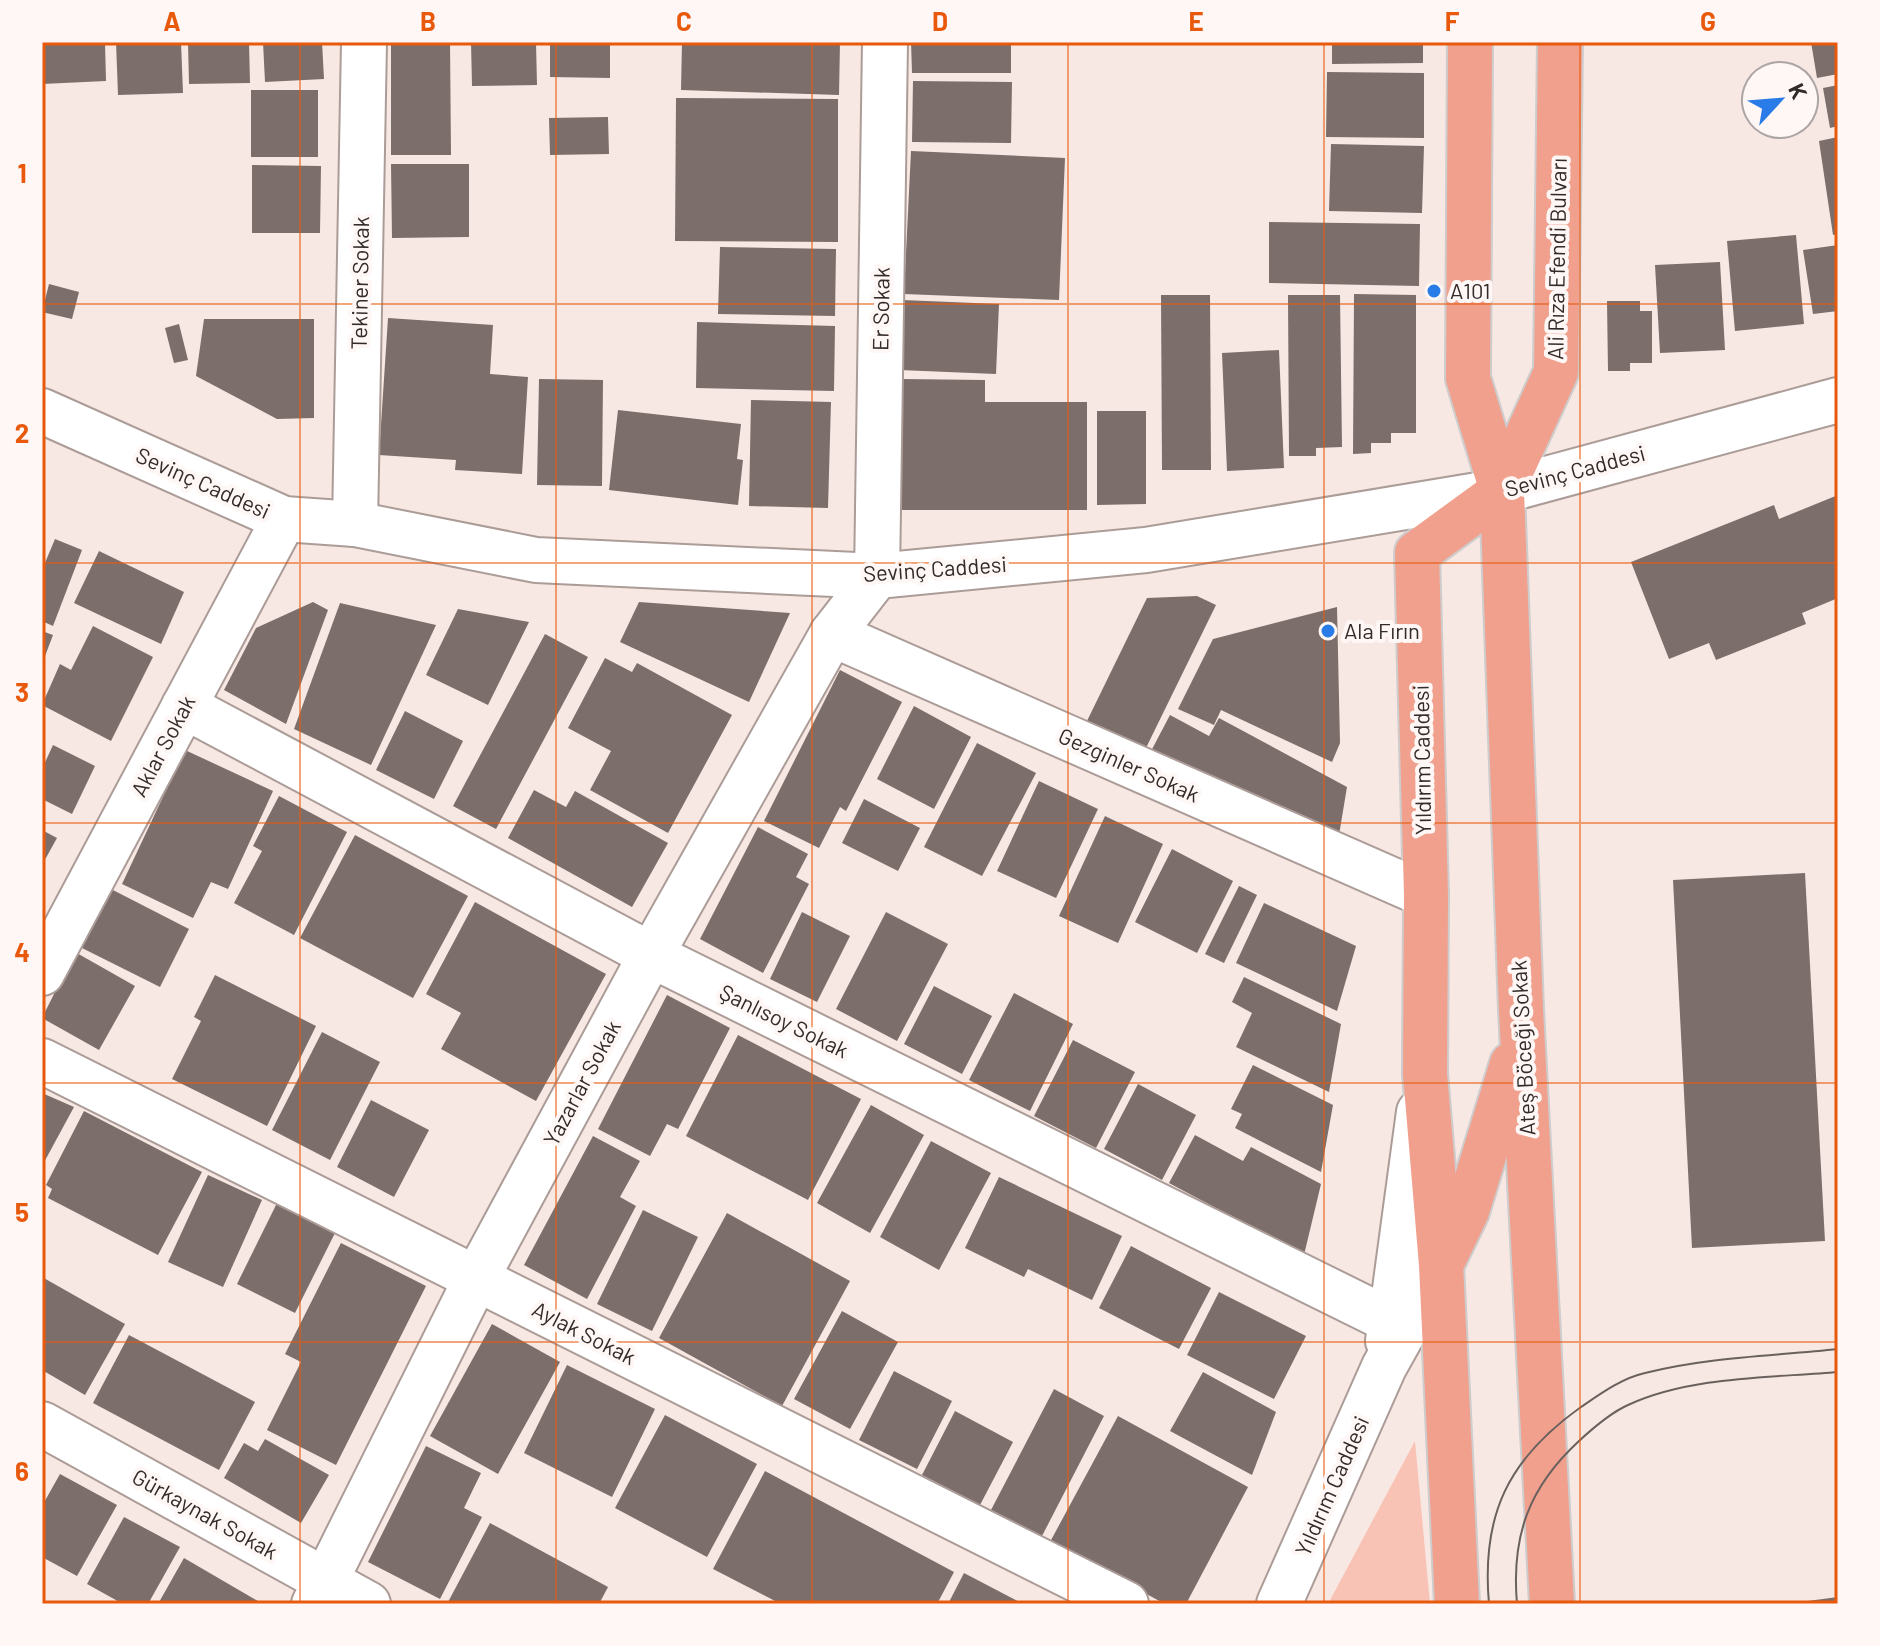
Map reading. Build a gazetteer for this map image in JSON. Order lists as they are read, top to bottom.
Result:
{
  "streets": {
    "main road": ["Ali Rıza Efendi Bulvarı", "Yıldırım Caddesi", "Ateş Böceği Sokak"],
    "street": [
      "Tekiner Sokak",
      "Er Sokak",
      "Sevinç Caddesi",
      "Aklar Sokak",
      "Gezginler Sokak",
      "Şanlısoy Sokak",
      "Yazarlar Sokak",
      "Aylak Sokak",
      "Gürkaynak Sokak"
    ]
  },
  "crossings": [
    ["Ali Rıza Efendi Bulvarı", "Sevinç Caddesi"],
    ["Ali Rıza Efendi Bulvarı", "Yıldırım Caddesi"],
    ["Ali Rıza Efendi Bulvarı", "Ateş Böceği Sokak"],
    ["Tekiner Sokak", "Sevinç Caddesi"],
    ["Er Sokak", "Sevinç Caddesi"],
    ["Er Sokak", "Yazarlar Sokak"],
    ["Sevinç Caddesi", "Aklar Sokak"],
    ["Sevinç Caddesi", "Yıldırım Caddesi"],
    ["Sevinç Caddesi", "Ateş Böceği Sokak"],
    ["Sevinç Caddesi", "Yazarlar Sokak"],
    ["Aklar Sokak", "Şanlısoy Sokak"],
    ["Yıldırım Caddesi", "Gezginler Sokak"],
    ["Yıldırım Caddesi", "Ateş Böceği Sokak"],
    ["Gezginler Sokak", "Yazarlar Sokak"],
    ["Şanlısoy Sokak", "Yazarlar Sokak"],
    ["Yazarlar Sokak", "Aylak Sokak"],
    ["Yazarlar Sokak", "Gürkaynak Sokak"]
  ],
  "places": ["A101", "Ala Fırın"],
  "north": "top right",
  "grid": {
    "columns": [
      "A",
      "B",
      "C",
      "D",
      "E",
      "F",
      "G"
    ],
    "rows": [
      "1",
      "2",
      "3",
      "4",
      "5",
      "6"
    ]
  }
}
